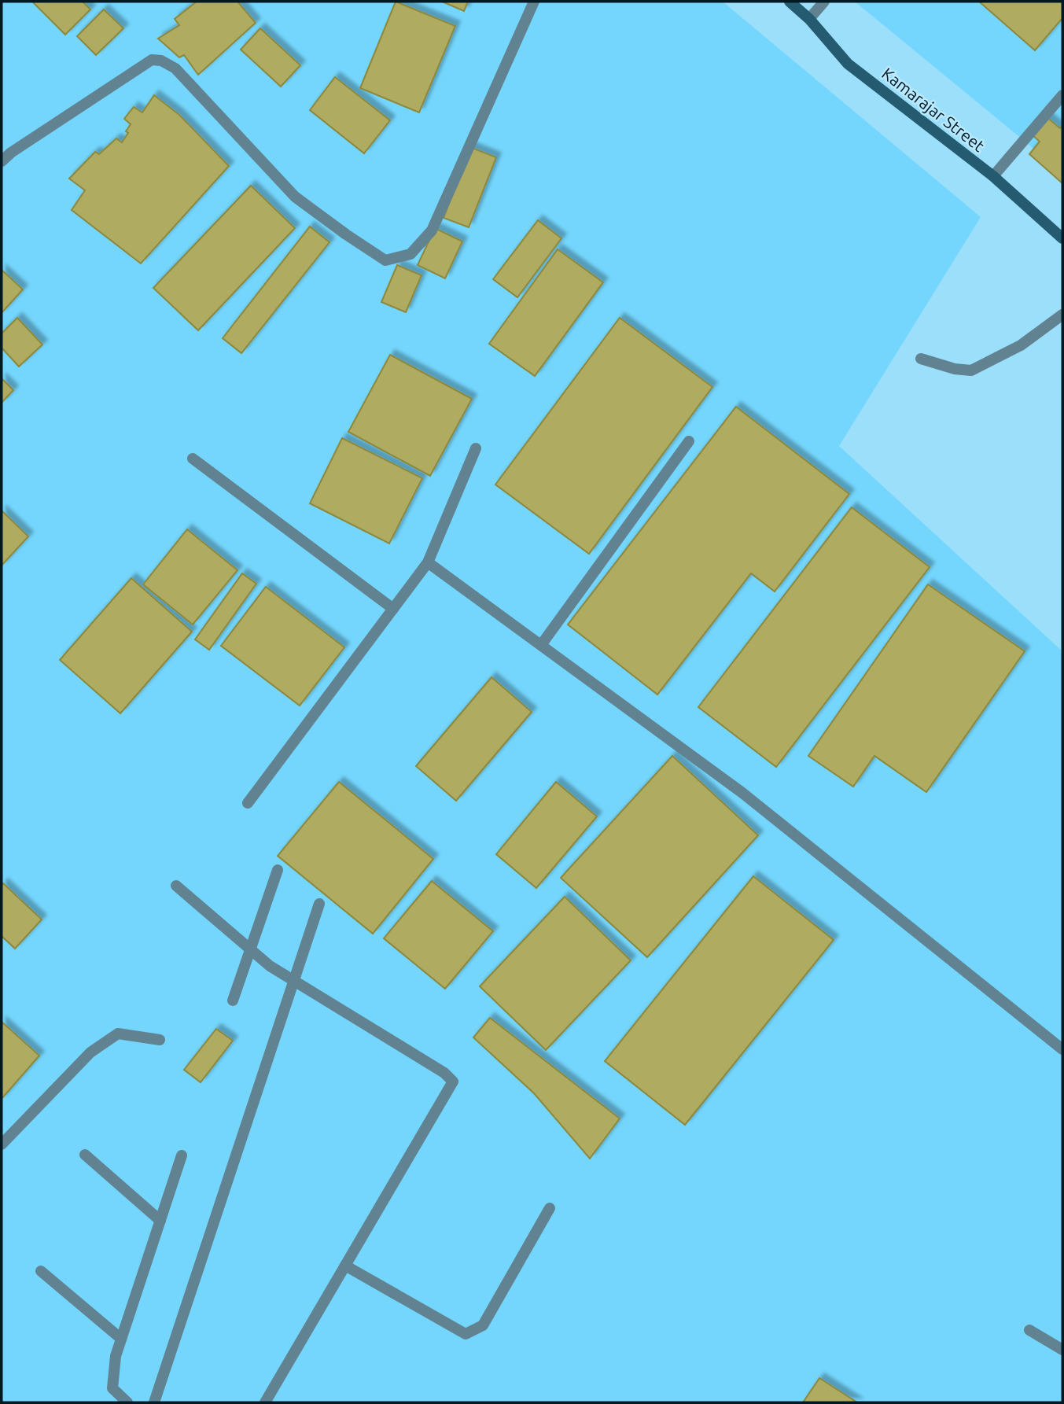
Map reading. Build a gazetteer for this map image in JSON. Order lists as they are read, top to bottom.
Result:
{
  "streets": {
    "street": ["Kamarajar Street"]
  }
}
